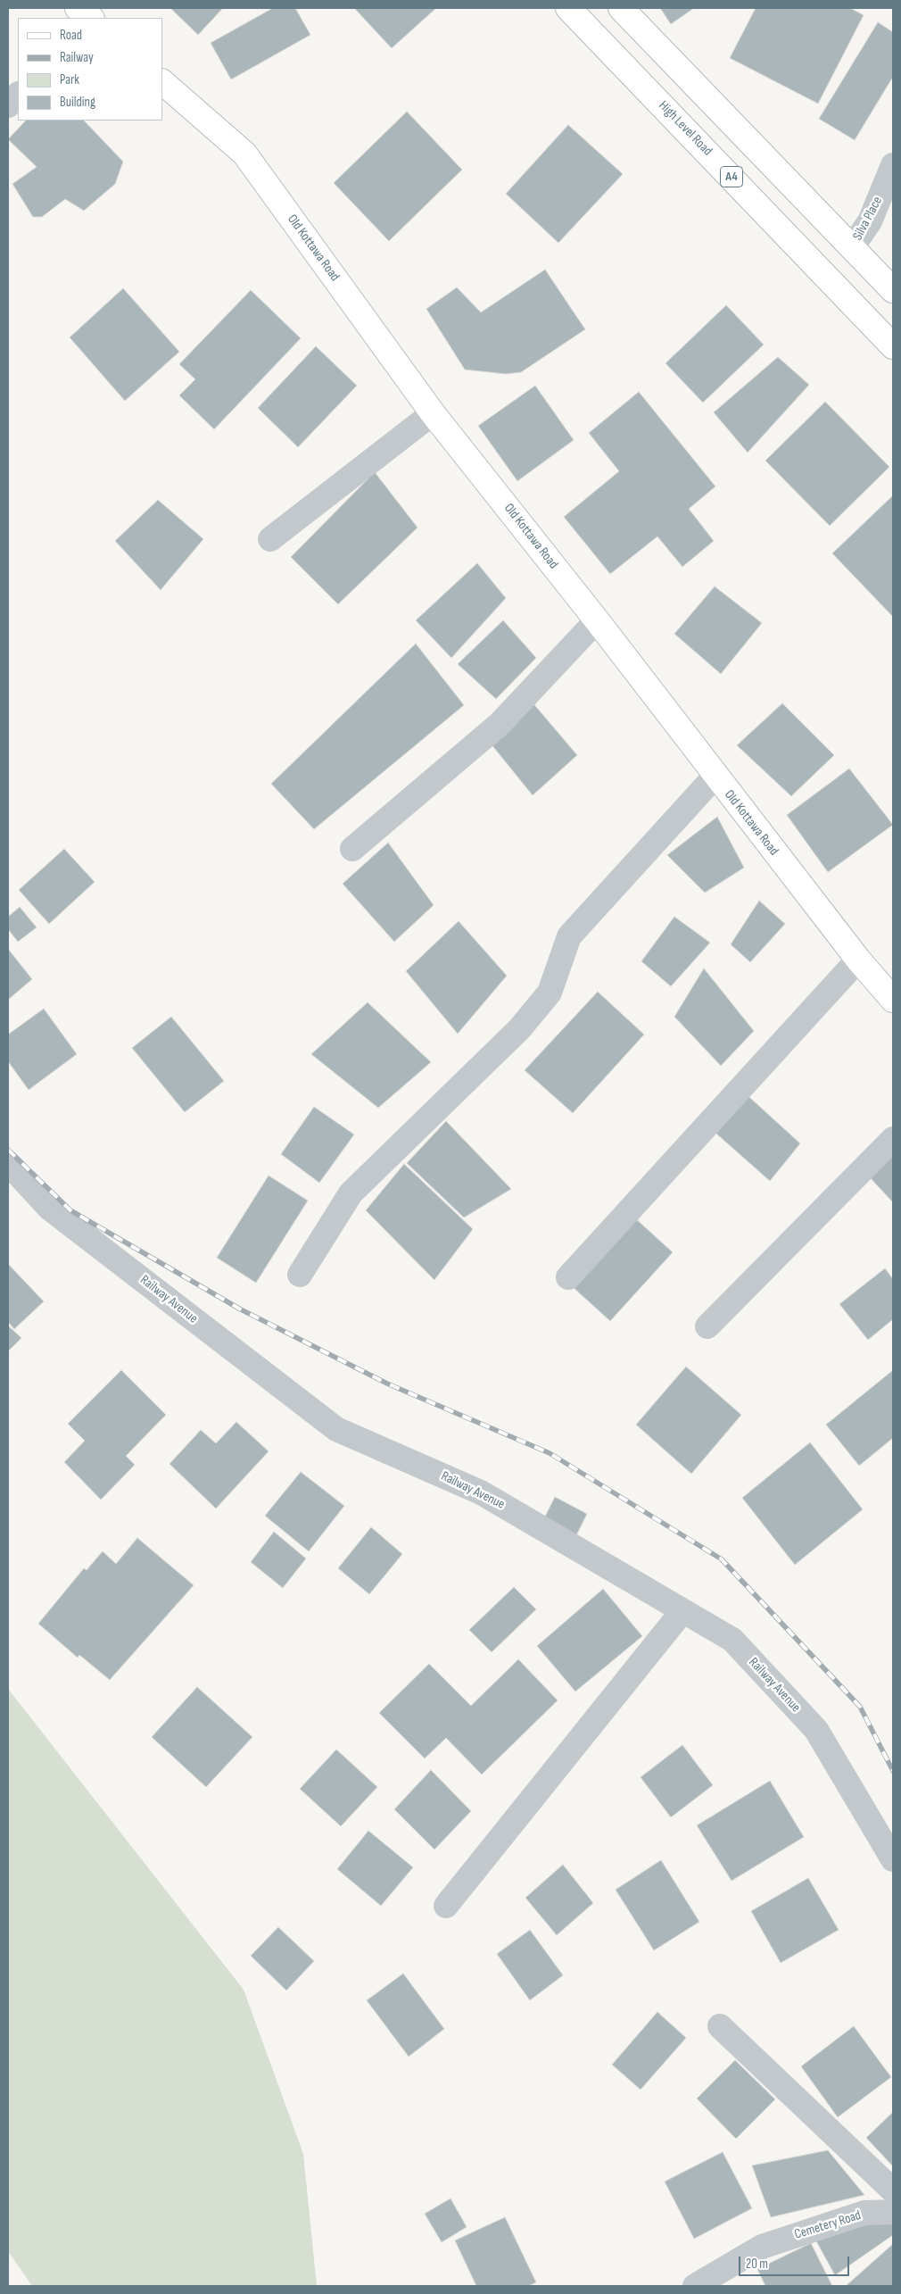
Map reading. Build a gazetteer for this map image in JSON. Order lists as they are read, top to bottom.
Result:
{
  "streets": {
    "main road": ["High Level Road", "A4", "Old Kottawa Road"],
    "street": ["Silva Place", "Railway Avenue", "Cemetery Road"]
  },
  "legend": [
    "Road",
    "Railway",
    "Park",
    "Building"
  ],
  "scale_bar": "20 m"
}
